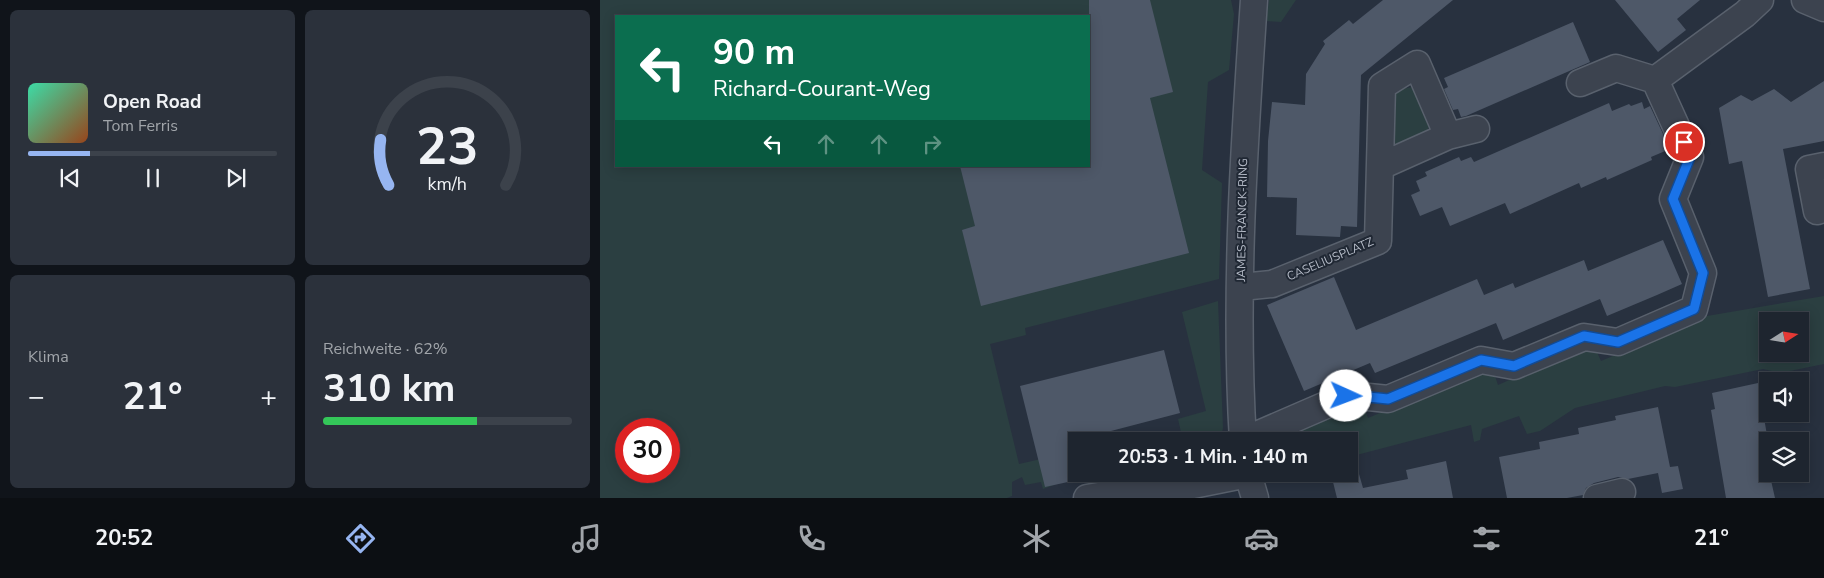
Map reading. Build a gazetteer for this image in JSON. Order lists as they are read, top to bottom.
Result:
{
  "streets": {
    "street": ["JAMES-FRANCK-RING", "CASELIUSPLATZ"]
  },
  "crossings": [
    ["JAMES-FRANCK-RING", "CASELIUSPLATZ"]
  ],
  "north": "right",
  "page": {
    "turn": ["90 m", "Richard-Courant-Weg"],
    "song": ["Open Road", "Tom Ferris"],
    "tile": [
      "Klima",
      ["Reichweite · 62%", "310 km"]
    ],
    "heat": ["−", "21°", "+"],
    "limit": "30",
    "trip": "20:53 · 1 Min. · 140 m",
    "tabs": ["20:52", "21°"],
    "gauge": ["23", "km/h"]
  }
}
